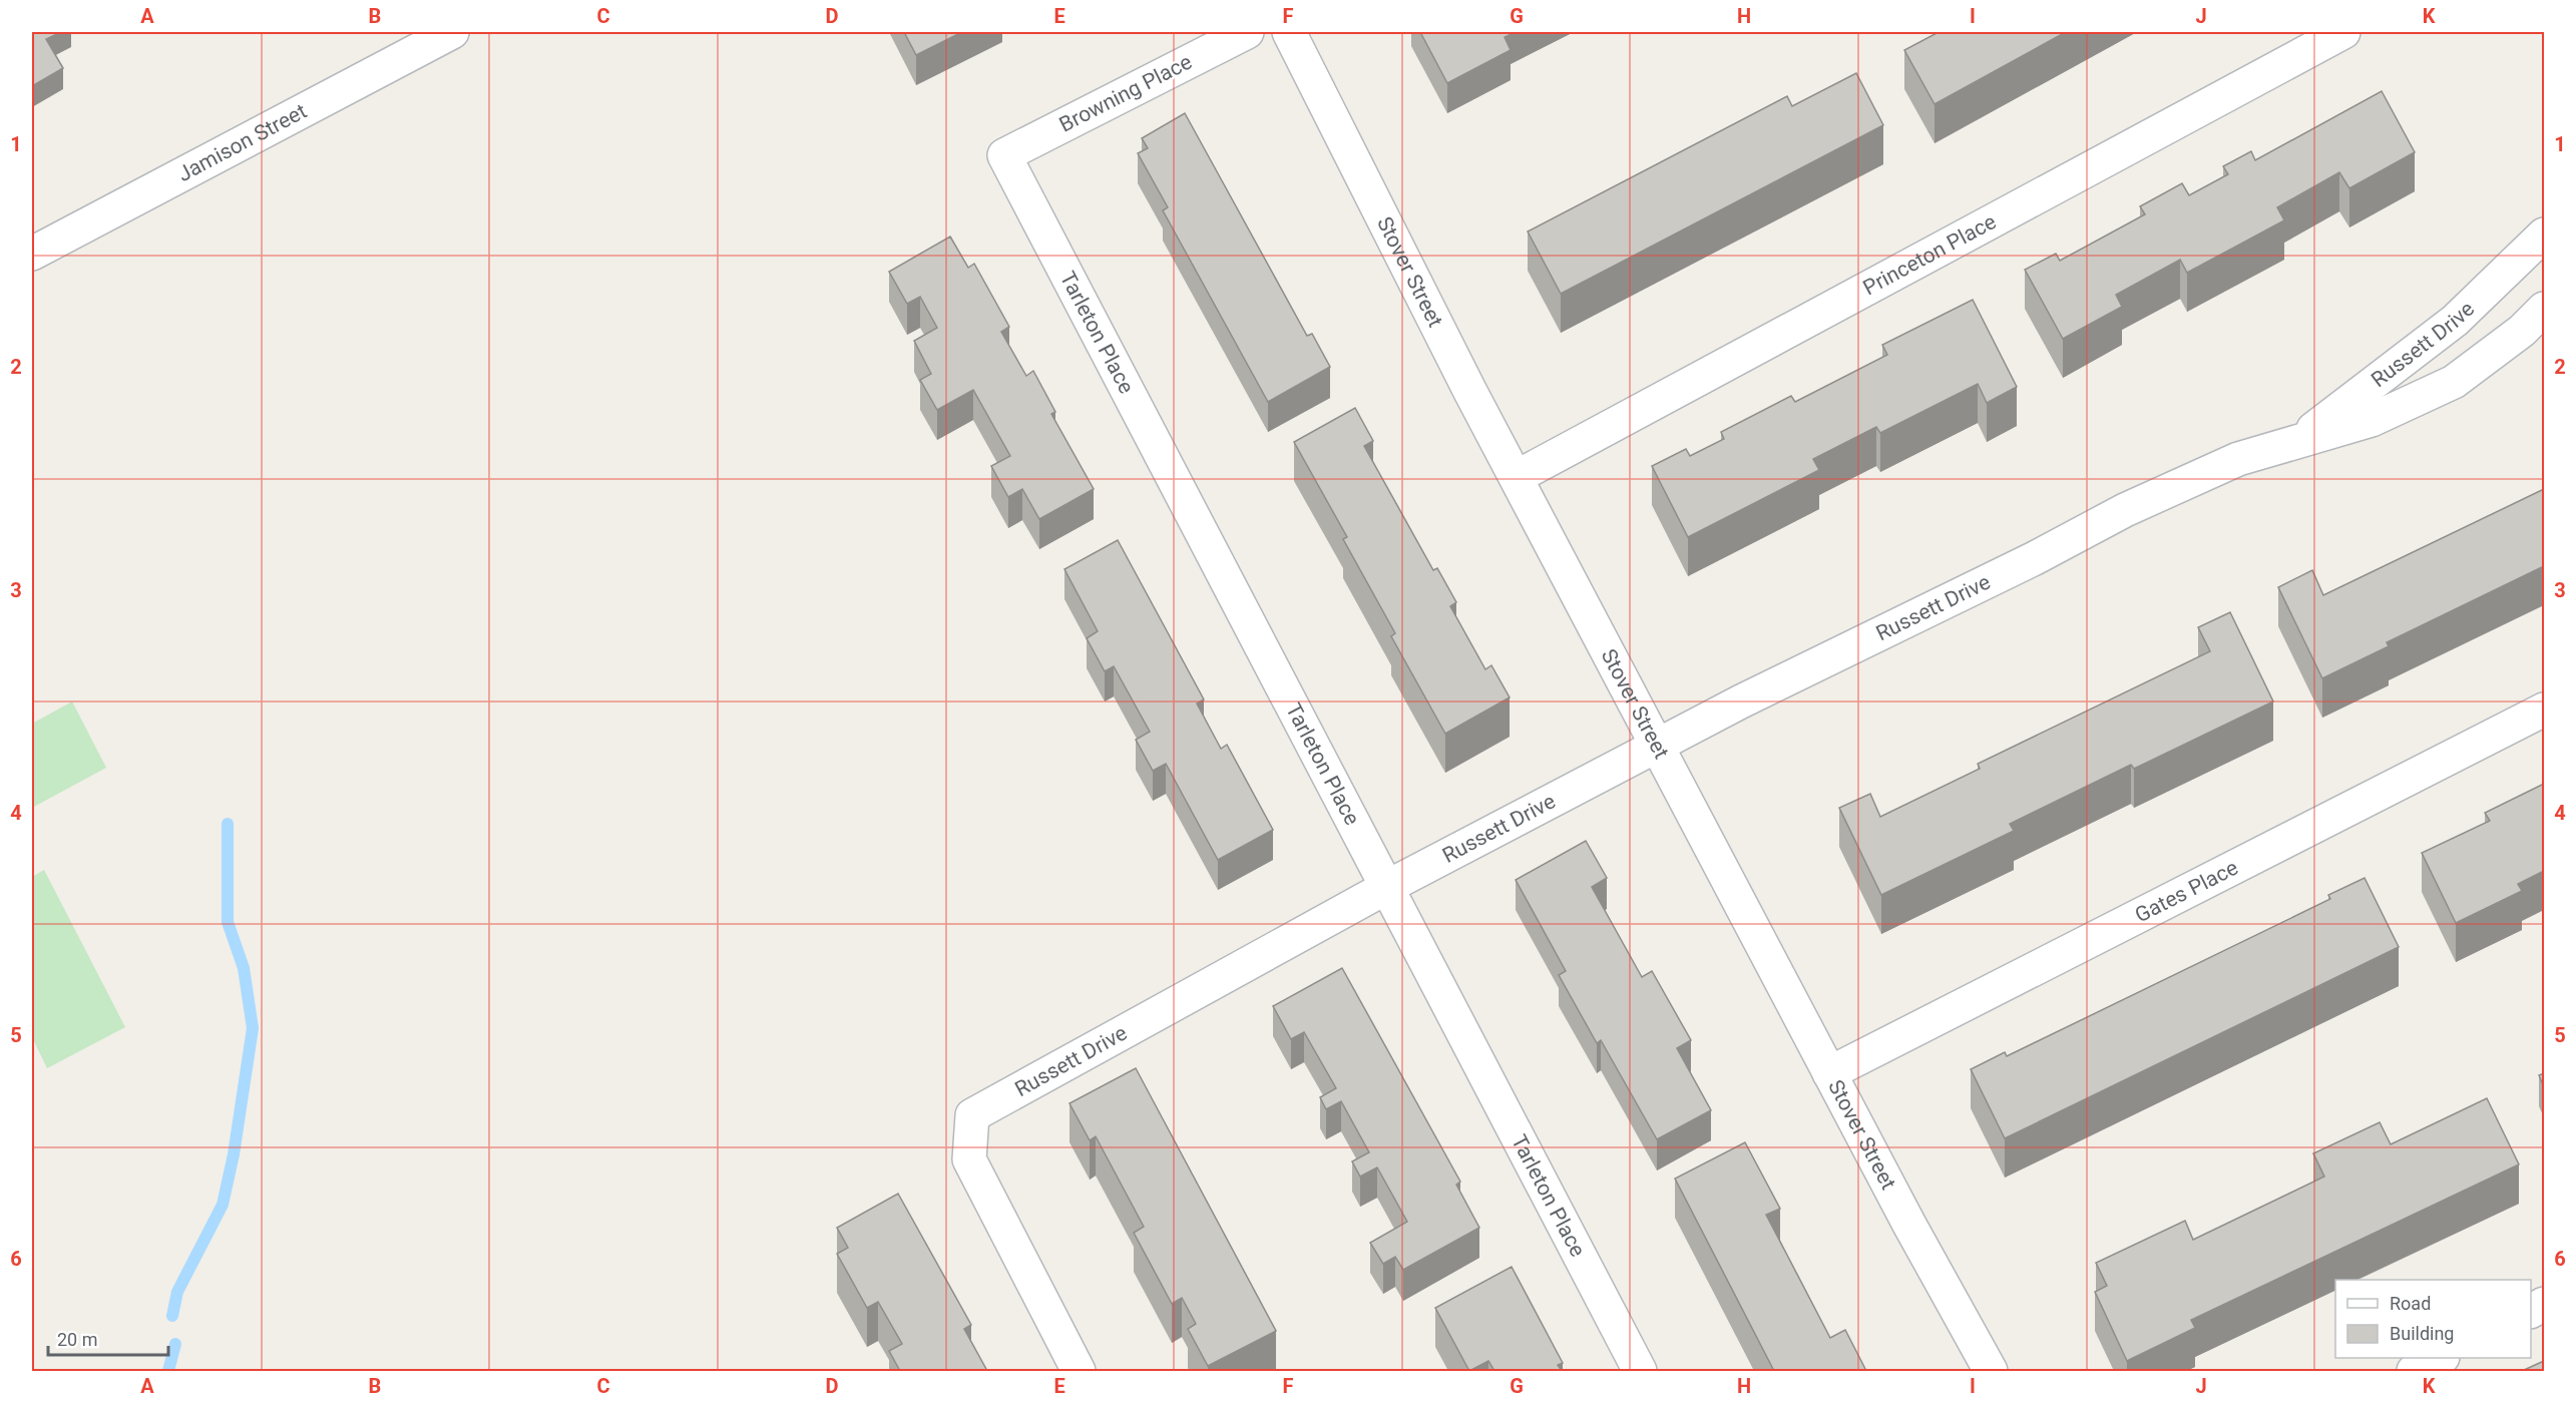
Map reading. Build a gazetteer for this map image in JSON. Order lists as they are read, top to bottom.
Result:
{
  "streets": {
    "street": [
      "Browning Place",
      "Jamison Street",
      "Princeton Place",
      "Stover Street",
      "Tarleton Place",
      "Russett Drive",
      "Gates Place"
    ]
  },
  "crossings": [
    ["Browning Place", "Tarleton Place"],
    ["Princeton Place", "Stover Street"],
    ["Stover Street", "Russett Drive"],
    ["Stover Street", "Gates Place"],
    ["Tarleton Place", "Russett Drive"]
  ],
  "legend": ["Road", "Building"],
  "scale_bar": "20 m",
  "grid": {
    "columns": [
      "A",
      "B",
      "C",
      "D",
      "E",
      "F",
      "G",
      "H",
      "I",
      "J",
      "K"
    ],
    "rows": [
      "1",
      "2",
      "3",
      "4",
      "5",
      "6"
    ]
  }
}
